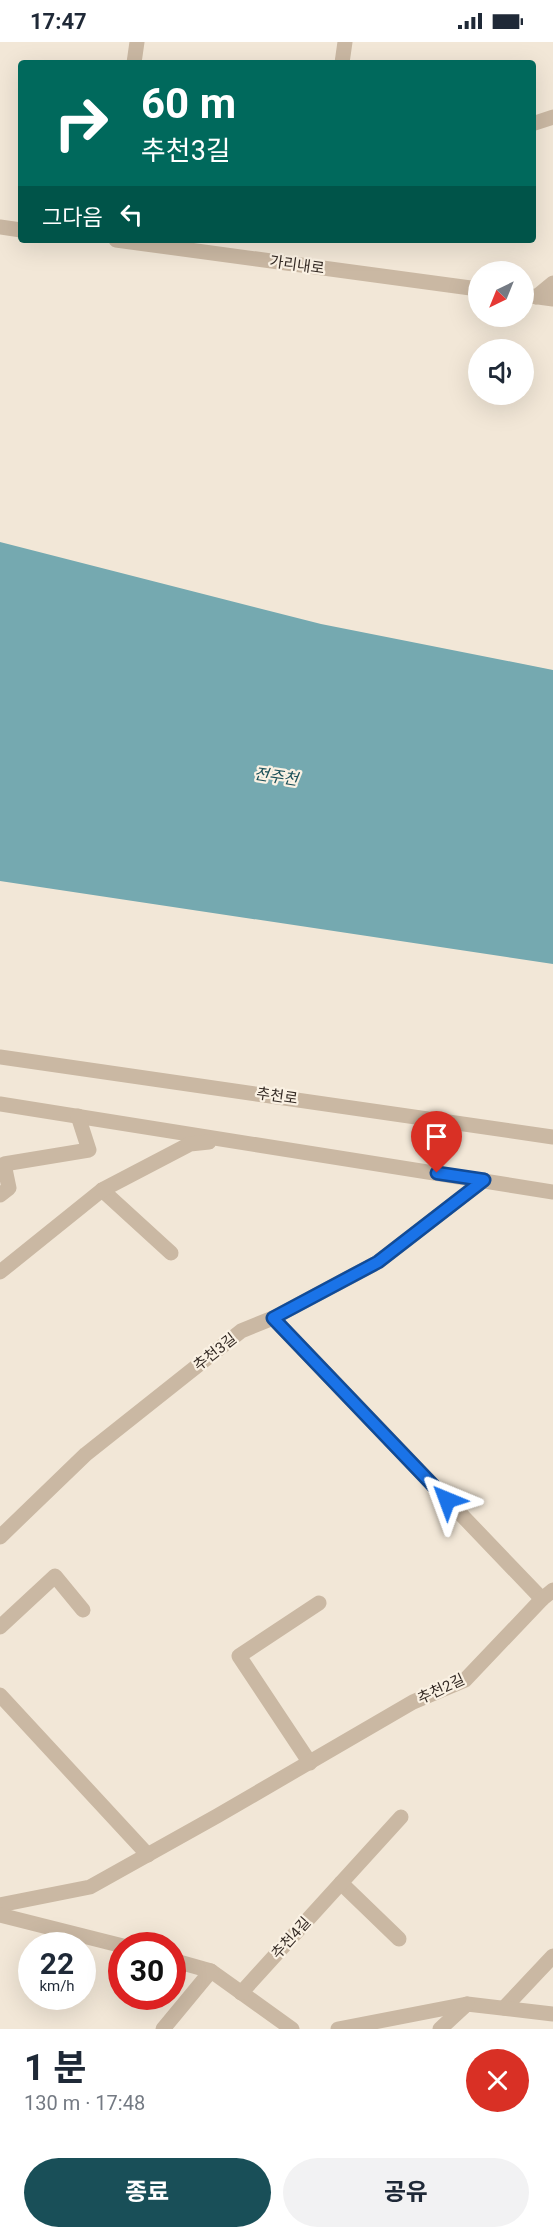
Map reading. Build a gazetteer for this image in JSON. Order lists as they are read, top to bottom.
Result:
{
  "streets": {
    "street": [
      "가리내로",
      "추천로",
      "추천3길",
      "추천2길",
      "추천4길"
    ]
  },
  "water": ["전주천"],
  "north": "bottom left",
  "page": {
    "status": "17:47",
    "turn": ["60 m", "추천3길"],
    "then": "그다음",
    "speed": "22 km/h",
    "limit": "30",
    "heading": ["1 분", "130 m · 17:48"],
    "buttons": ["종료", "공유"]
  }
}
